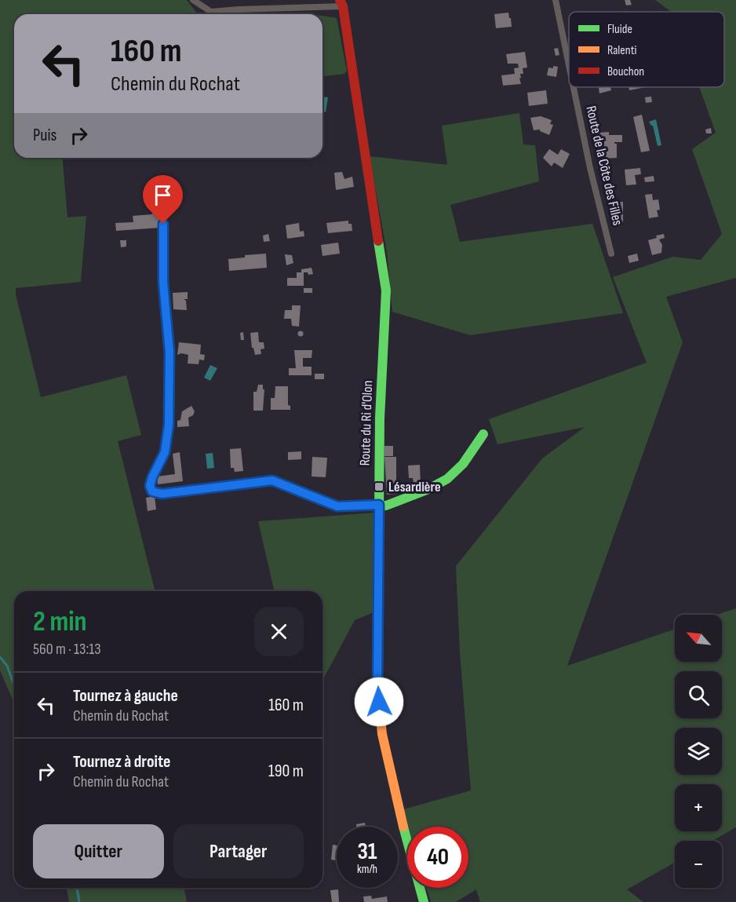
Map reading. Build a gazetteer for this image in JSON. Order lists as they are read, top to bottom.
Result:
{
  "streets": {
    "street": ["Route de la Côte des Filles", "Route du Ri d'Olon"]
  },
  "places": {
    "transit": ["Lésardière"]
  },
  "legend": ["Fluide", "Ralenti", "Bouchon"],
  "north": "top left",
  "page": {
    "turn": ["160 m", "Chemin du Rochat"],
    "then": "Puis",
    "heading": ["2 min", "560 m · 13:13"],
    "map_buttons": ["+", "−"],
    "list": [
      {
        "name": "Tournez à gauche",
        "note": "Chemin du Rochat",
        "value": "160 m"
      },
      {
        "name": "Tournez à droite",
        "note": "Chemin du Rochat",
        "value": "190 m"
      }
    ],
    "buttons": ["Quitter", "Partager"],
    "speed": "31 km/h",
    "limit": "40"
  }
}
